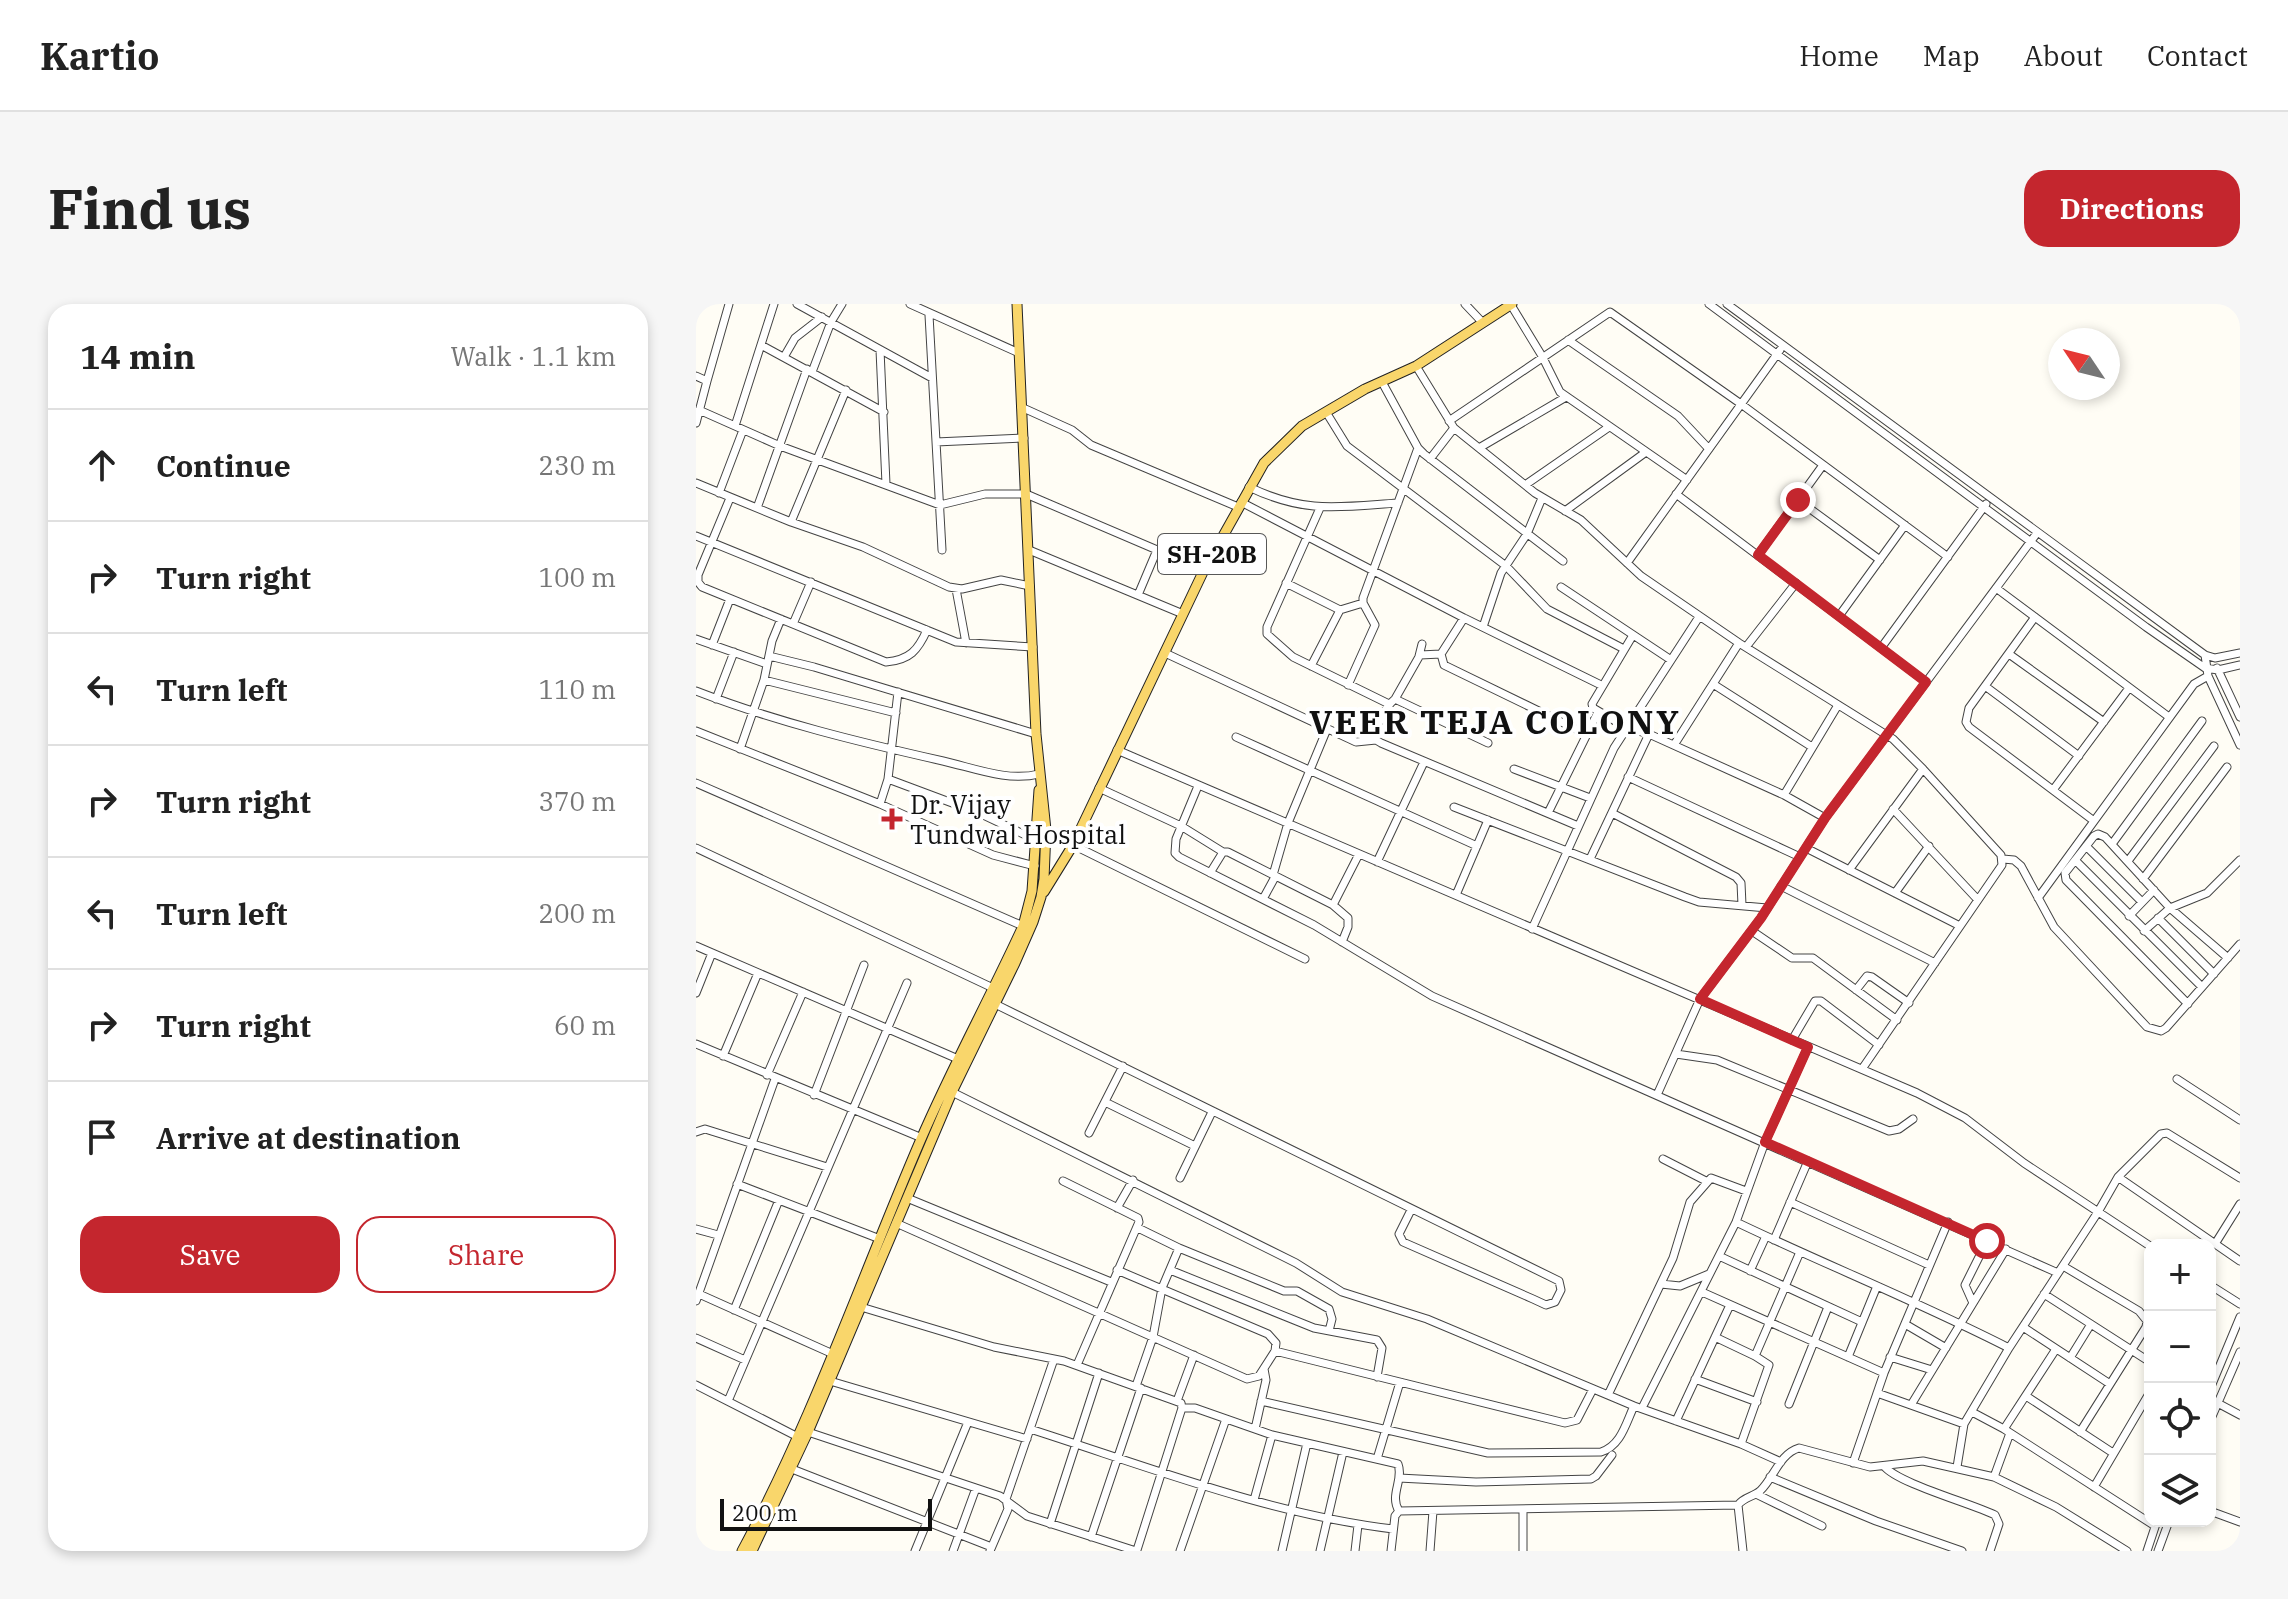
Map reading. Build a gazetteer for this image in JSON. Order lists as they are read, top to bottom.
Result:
{
  "streets": {
    "main road": ["SH-20B"]
  },
  "districts": ["VEER TEJA COLONY"],
  "places": {
    "health": ["Dr. Vijay Tundwal Hospital"]
  },
  "scale_bar": "200 m",
  "north": "top left",
  "page": {
    "header": "Kartio",
    "nav": [
      "Home",
      "Map",
      "About",
      "Contact"
    ],
    "buttons": [
      "Directions",
      ["Save", "Share"]
    ],
    "title": "Find us",
    "heading": ["14 min", "Walk · 1.1 km"],
    "list": [
      ["Continue", "230 m"],
      ["Turn right", "100 m"],
      ["Turn left", "110 m"],
      ["Turn right", "370 m"],
      ["Turn left", "200 m"],
      ["Turn right", "60 m"],
      "Arrive at destination"
    ],
    "map_buttons": ["+", "−"],
    "scale": "200 m"
  }
}
